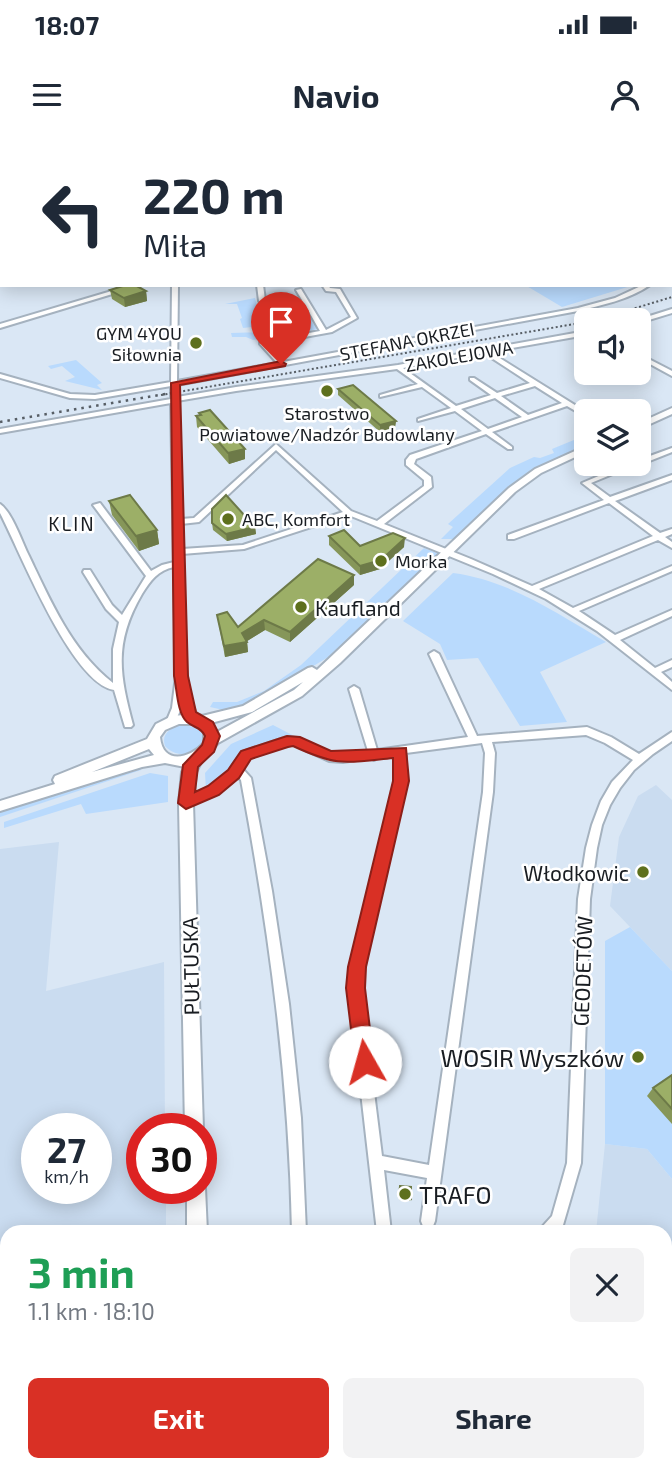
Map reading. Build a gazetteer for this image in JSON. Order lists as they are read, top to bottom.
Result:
{
  "streets": {
    "main road": ["PUŁTUSKA"],
    "street": ["STEFANA OKRZEI", "ZAKOLEJOWA", "GEODETÓW"]
  },
  "districts": ["KLIN"],
  "places": [
    "GYM 4YOU Siłownia",
    "Starostwo Powiatowe/Nadzór Budowlany",
    "ABC, Komfort",
    "Morka",
    "Kaufland",
    "Włodkowic",
    "WOSIR Wyszków",
    "TRAFO"
  ],
  "page": {
    "status": "18:07",
    "header": "Navio",
    "turn": ["220 m", "Miła"],
    "speed": "27 km/h",
    "limit": "30",
    "heading": ["3 min", "1.1 km · 18:10"],
    "buttons": ["Exit", "Share"]
  }
}
